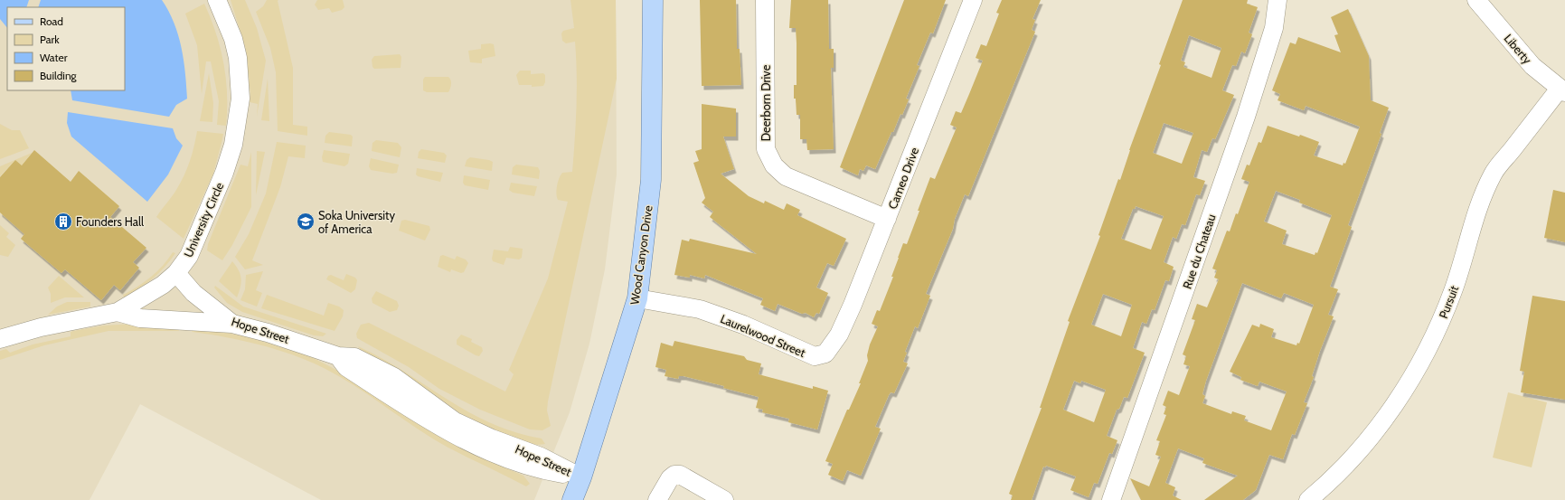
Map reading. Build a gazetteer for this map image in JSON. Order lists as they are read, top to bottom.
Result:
{
  "streets": {
    "main road": ["Wood Canyon Drive"],
    "street": [
      "Liberty",
      "Deerborn Drive",
      "Cameo Drive",
      "University Circle",
      "Rue du Chateau",
      "Pursuit",
      "Hope Street",
      "Laurelwood Street"
    ]
  },
  "crossings": [
    ["Liberty", "Pursuit"],
    ["Deerborn Drive", "Cameo Drive"],
    ["Cameo Drive", "Laurelwood Street"],
    ["University Circle", "Hope Street"],
    ["Wood Canyon Drive", "Hope Street"],
    ["Wood Canyon Drive", "Laurelwood Street"]
  ],
  "places": {
    "building": ["Founders Hall"],
    "school or university": ["Soka University of America"]
  },
  "legend": [
    "Road",
    "Park",
    "Water",
    "Building"
  ]
}
